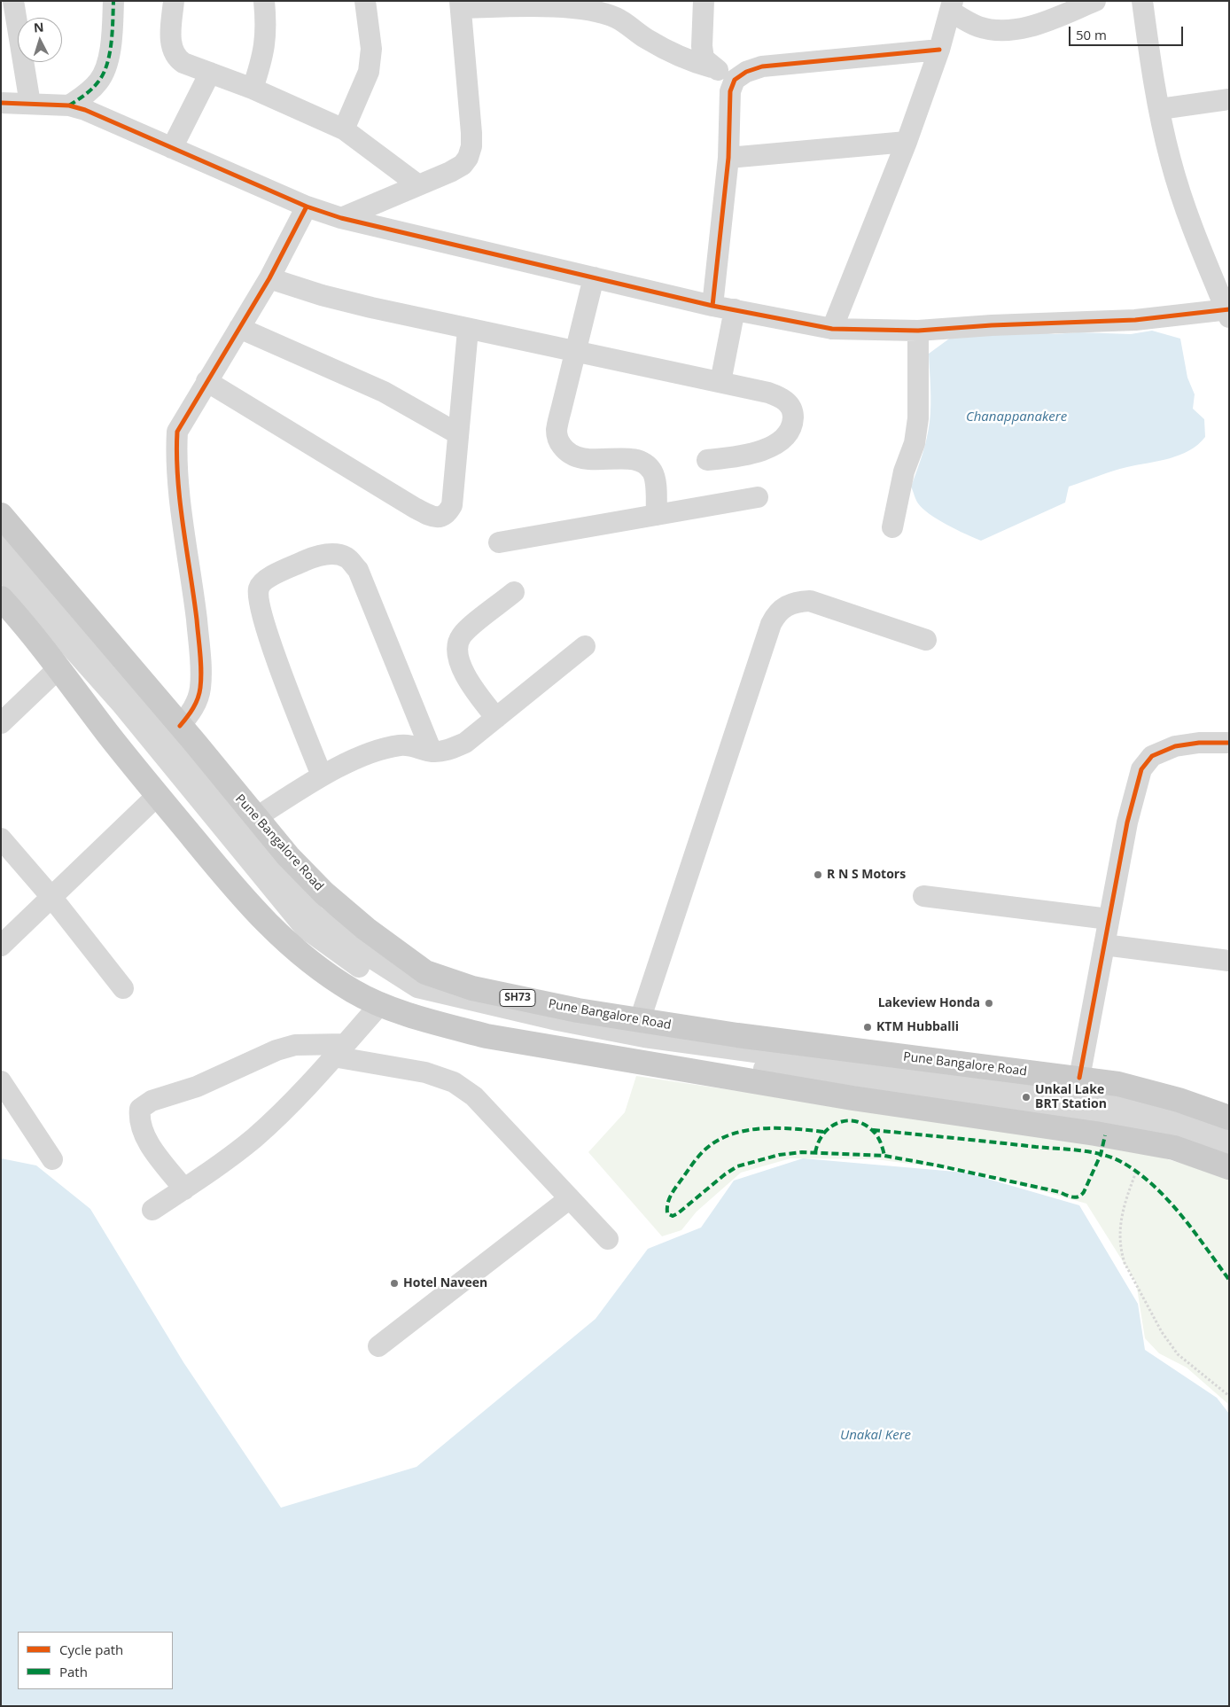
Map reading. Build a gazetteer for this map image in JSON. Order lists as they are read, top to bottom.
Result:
{
  "streets": {
    "main road": ["Pune Bangalore Road", "SH73"]
  },
  "water": ["Chanappanakere", "Unakal Kere"],
  "places": [
    "R N S Motors",
    "Lakeview Honda",
    "KTM Hubballi",
    "Unkal Lake BRT Station",
    "Hotel Naveen"
  ],
  "legend": ["Cycle path", "Path"],
  "scale_bar": "50 m",
  "north": "top"
}
